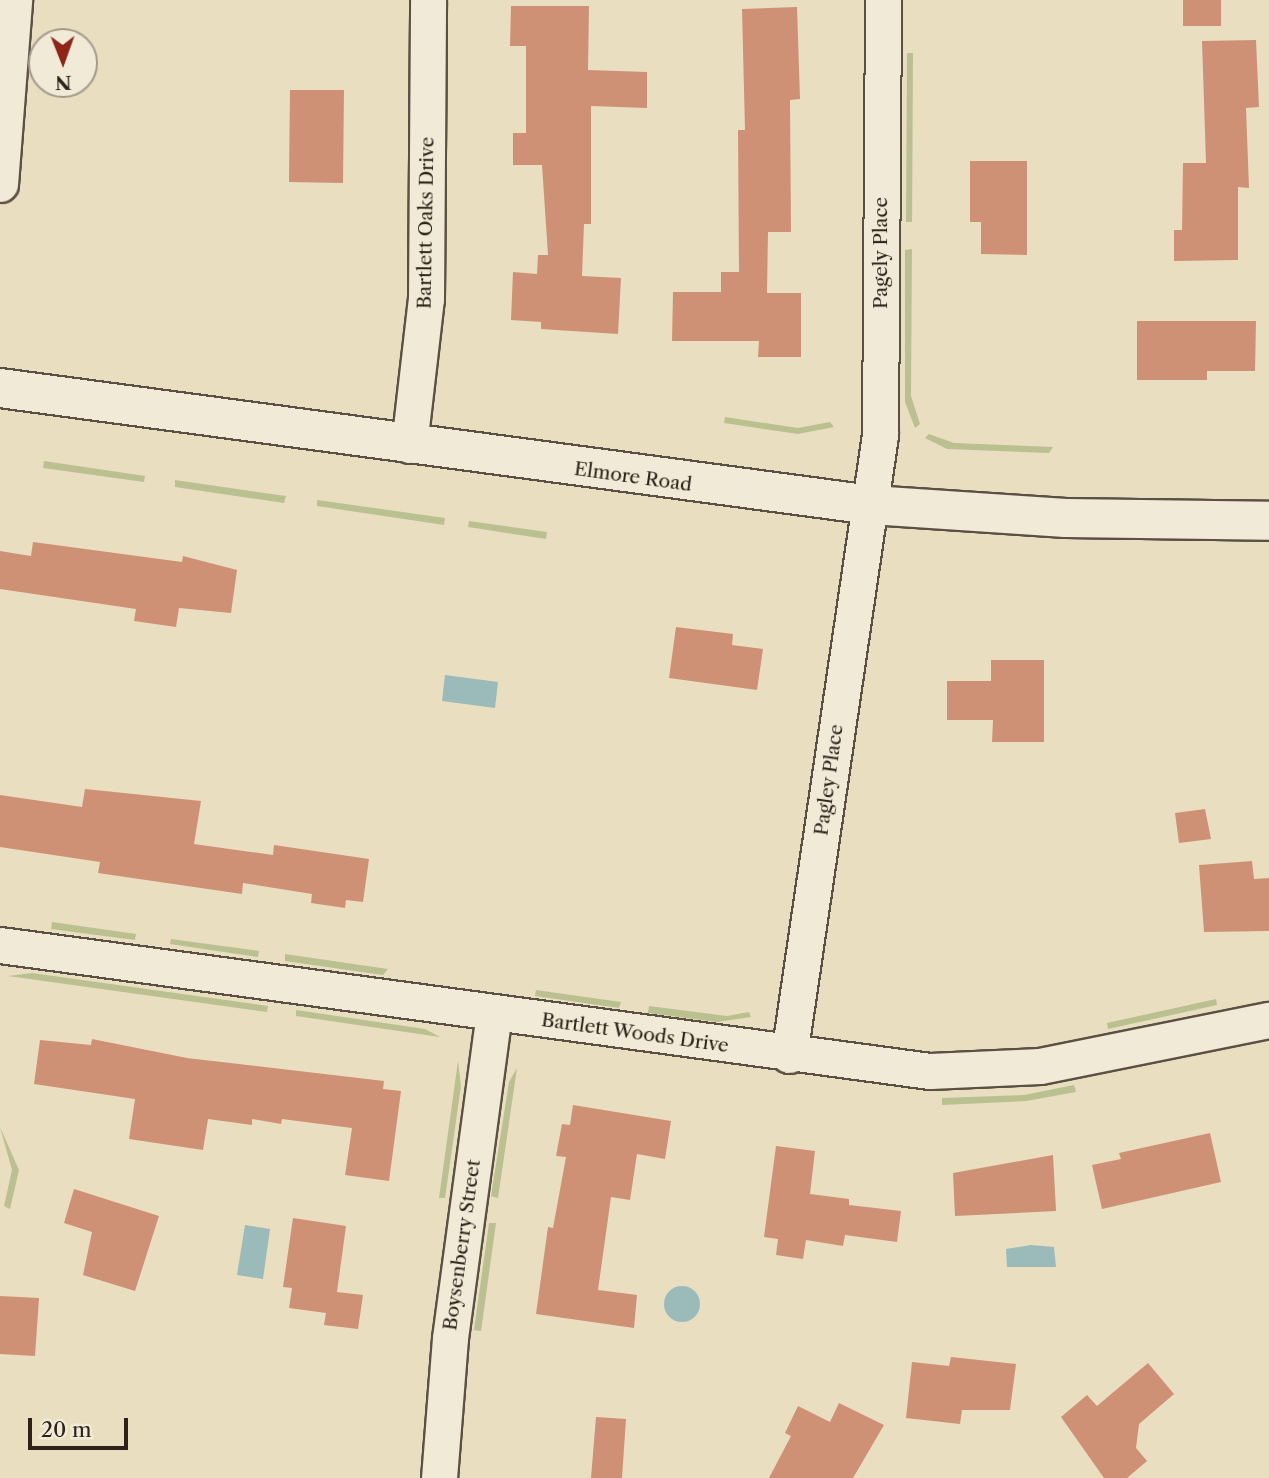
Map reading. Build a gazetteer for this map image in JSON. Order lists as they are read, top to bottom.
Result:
{
  "streets": {
    "street": [
      "Bartlett Oaks Drive",
      "Pagely Place",
      "Elmore Road",
      "Pagley Place",
      "Bartlett Woods Drive",
      "Boysenberry Street"
    ]
  },
  "crossings": [
    ["Bartlett Oaks Drive", "Elmore Road"],
    ["Pagely Place", "Elmore Road"],
    ["Pagely Place", "Pagley Place"],
    ["Elmore Road", "Pagley Place"],
    ["Pagley Place", "Bartlett Woods Drive"],
    ["Bartlett Woods Drive", "Boysenberry Street"]
  ],
  "scale_bar": "20 m",
  "north": "bottom"
}
